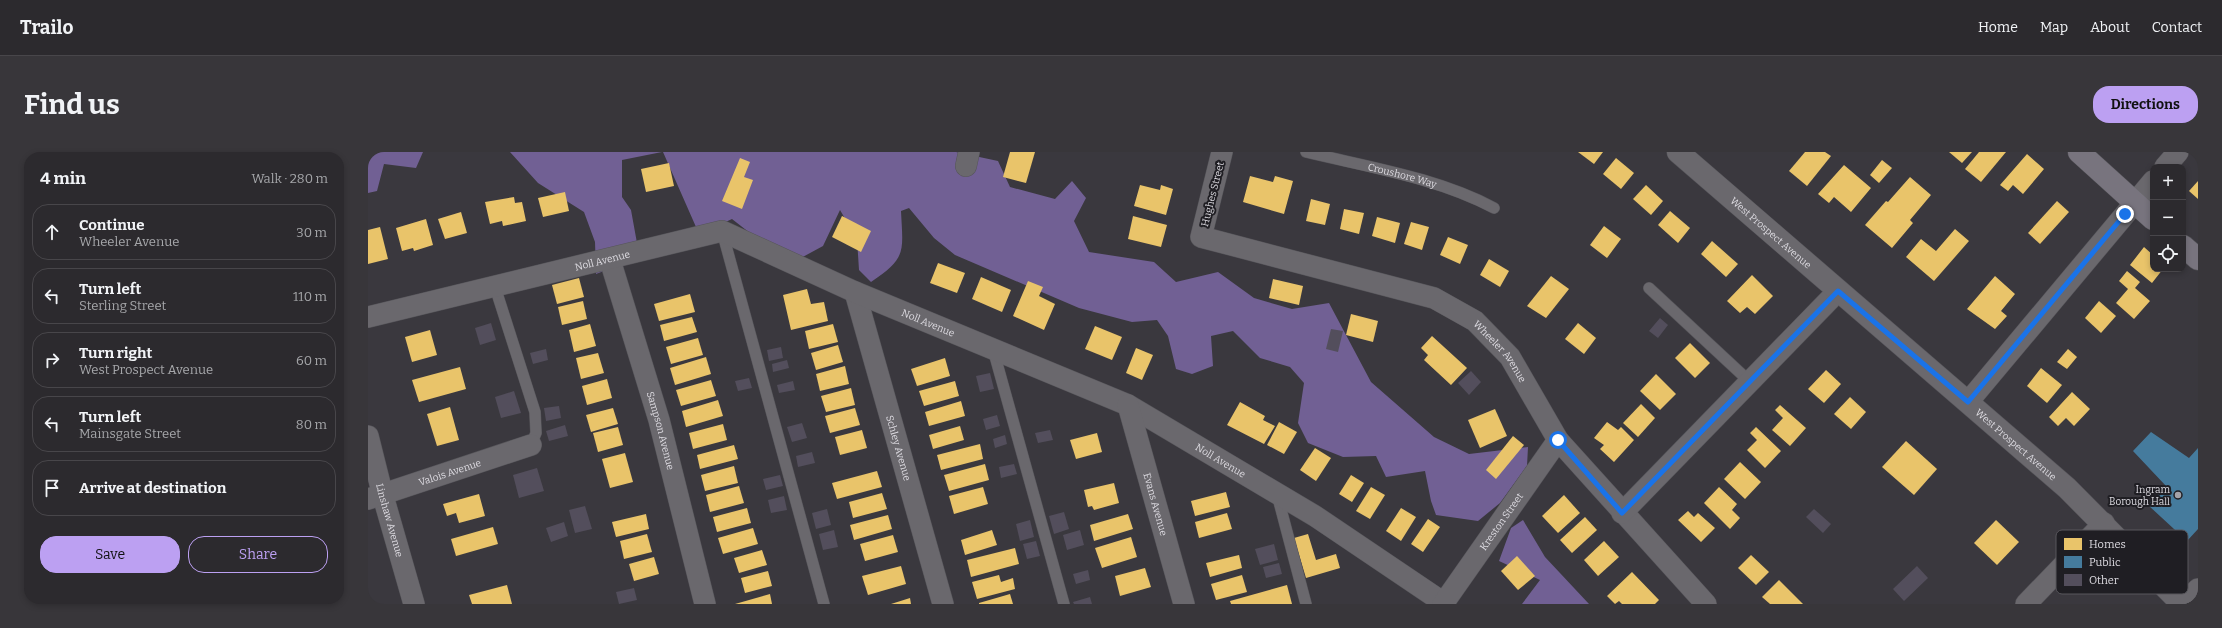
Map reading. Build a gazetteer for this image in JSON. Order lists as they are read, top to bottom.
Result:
{
  "streets": {
    "street": [
      "Hughes Street",
      "West Prospect Avenue",
      "Noll Avenue",
      "Wheeler Avenue",
      "Sampson Avenue",
      "Schley Avenue",
      "Valois Avenue",
      "Evans Avenue",
      "Linshaw Avenue",
      "Kreston Street"
    ],
    "lane": ["Croushore Way"]
  },
  "crossings": [
    ["Hughes Street", "Wheeler Avenue"],
    ["Noll Avenue", "Sampson Avenue"],
    ["Noll Avenue", "Schley Avenue"],
    ["Noll Avenue", "Evans Avenue"],
    ["Noll Avenue", "Kreston Street"],
    ["Wheeler Avenue", "Kreston Street"],
    ["Valois Avenue", "Linshaw Avenue"]
  ],
  "places": ["Ingram Borough Hall"],
  "legend": ["Homes", "Public", "Other"],
  "page": {
    "header": "Trailo",
    "nav": [
      "Home",
      "Map",
      "About",
      "Contact"
    ],
    "buttons": [
      "Directions",
      ["Save", "Share"]
    ],
    "title": "Find us",
    "heading": ["4 min", "Walk · 280 m"],
    "map_buttons": ["+", "−"],
    "list": [
      ["Continue", "Wheeler Avenue", "30 m"],
      ["Turn left", "Sterling Street", "110 m"],
      ["Turn right", "West Prospect Avenue", "60 m"],
      ["Turn left", "Mainsgate Street", "80 m"],
      "Arrive at destination"
    ]
  }
}
